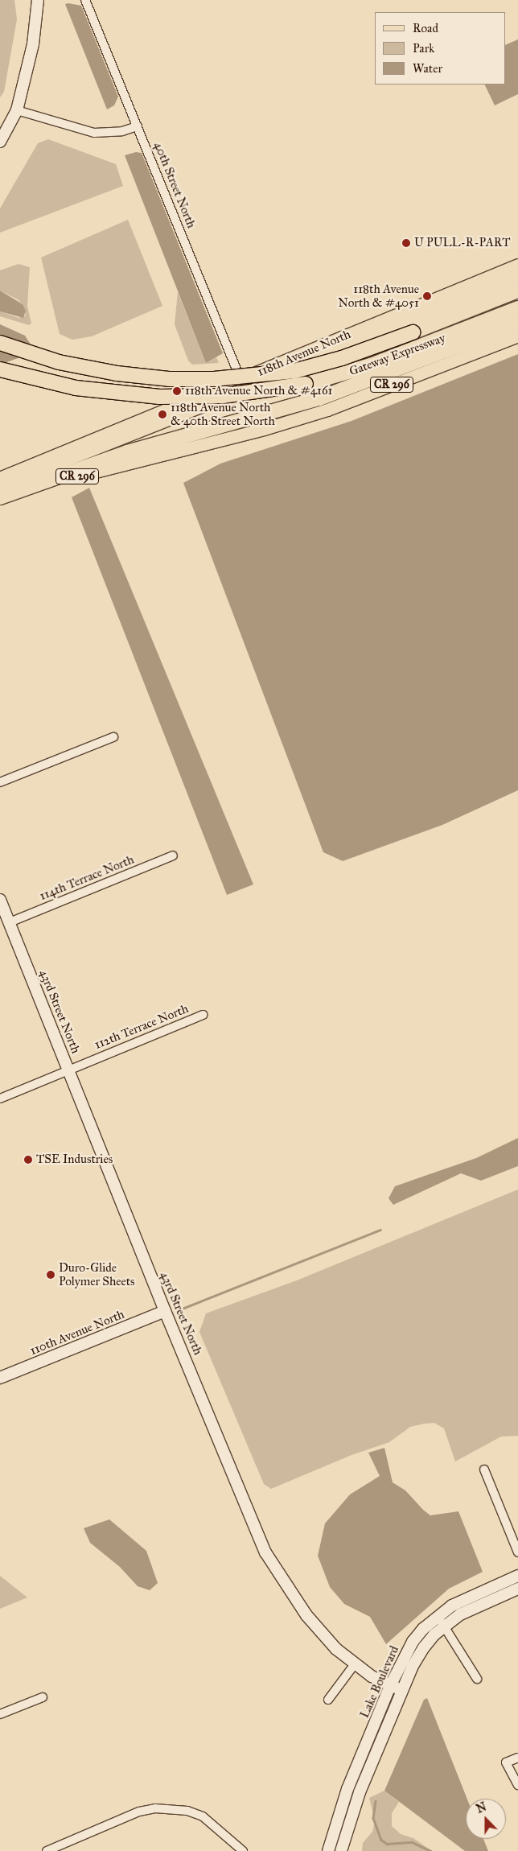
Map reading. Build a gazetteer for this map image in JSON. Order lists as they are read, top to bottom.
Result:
{
  "streets": {
    "highway": ["Gateway Expressway"],
    "main road": ["118th Avenue North", "CR 296"],
    "street": [
      "40th Street North",
      "114th Terrace North",
      "43rd Street North",
      "112th Terrace North",
      "110th Avenue North",
      "Lake Boulevard"
    ]
  },
  "crossings": [
    ["40th Street North", "118th Avenue North"],
    ["114th Terrace North", "43rd Street North"],
    ["43rd Street North", "112th Terrace North"],
    ["43rd Street North", "110th Avenue North"],
    ["43rd Street North", "Lake Boulevard"]
  ],
  "places": [
    "U PULL-R-PART",
    "118th Avenue North & #4051",
    "118th Avenue North & #4161",
    "118th Avenue North & 40th Street North",
    "TSE Industries",
    "Duro-Glide Polymer Sheets"
  ],
  "legend": ["Road", "Park", "Water"],
  "north": "top"
}
